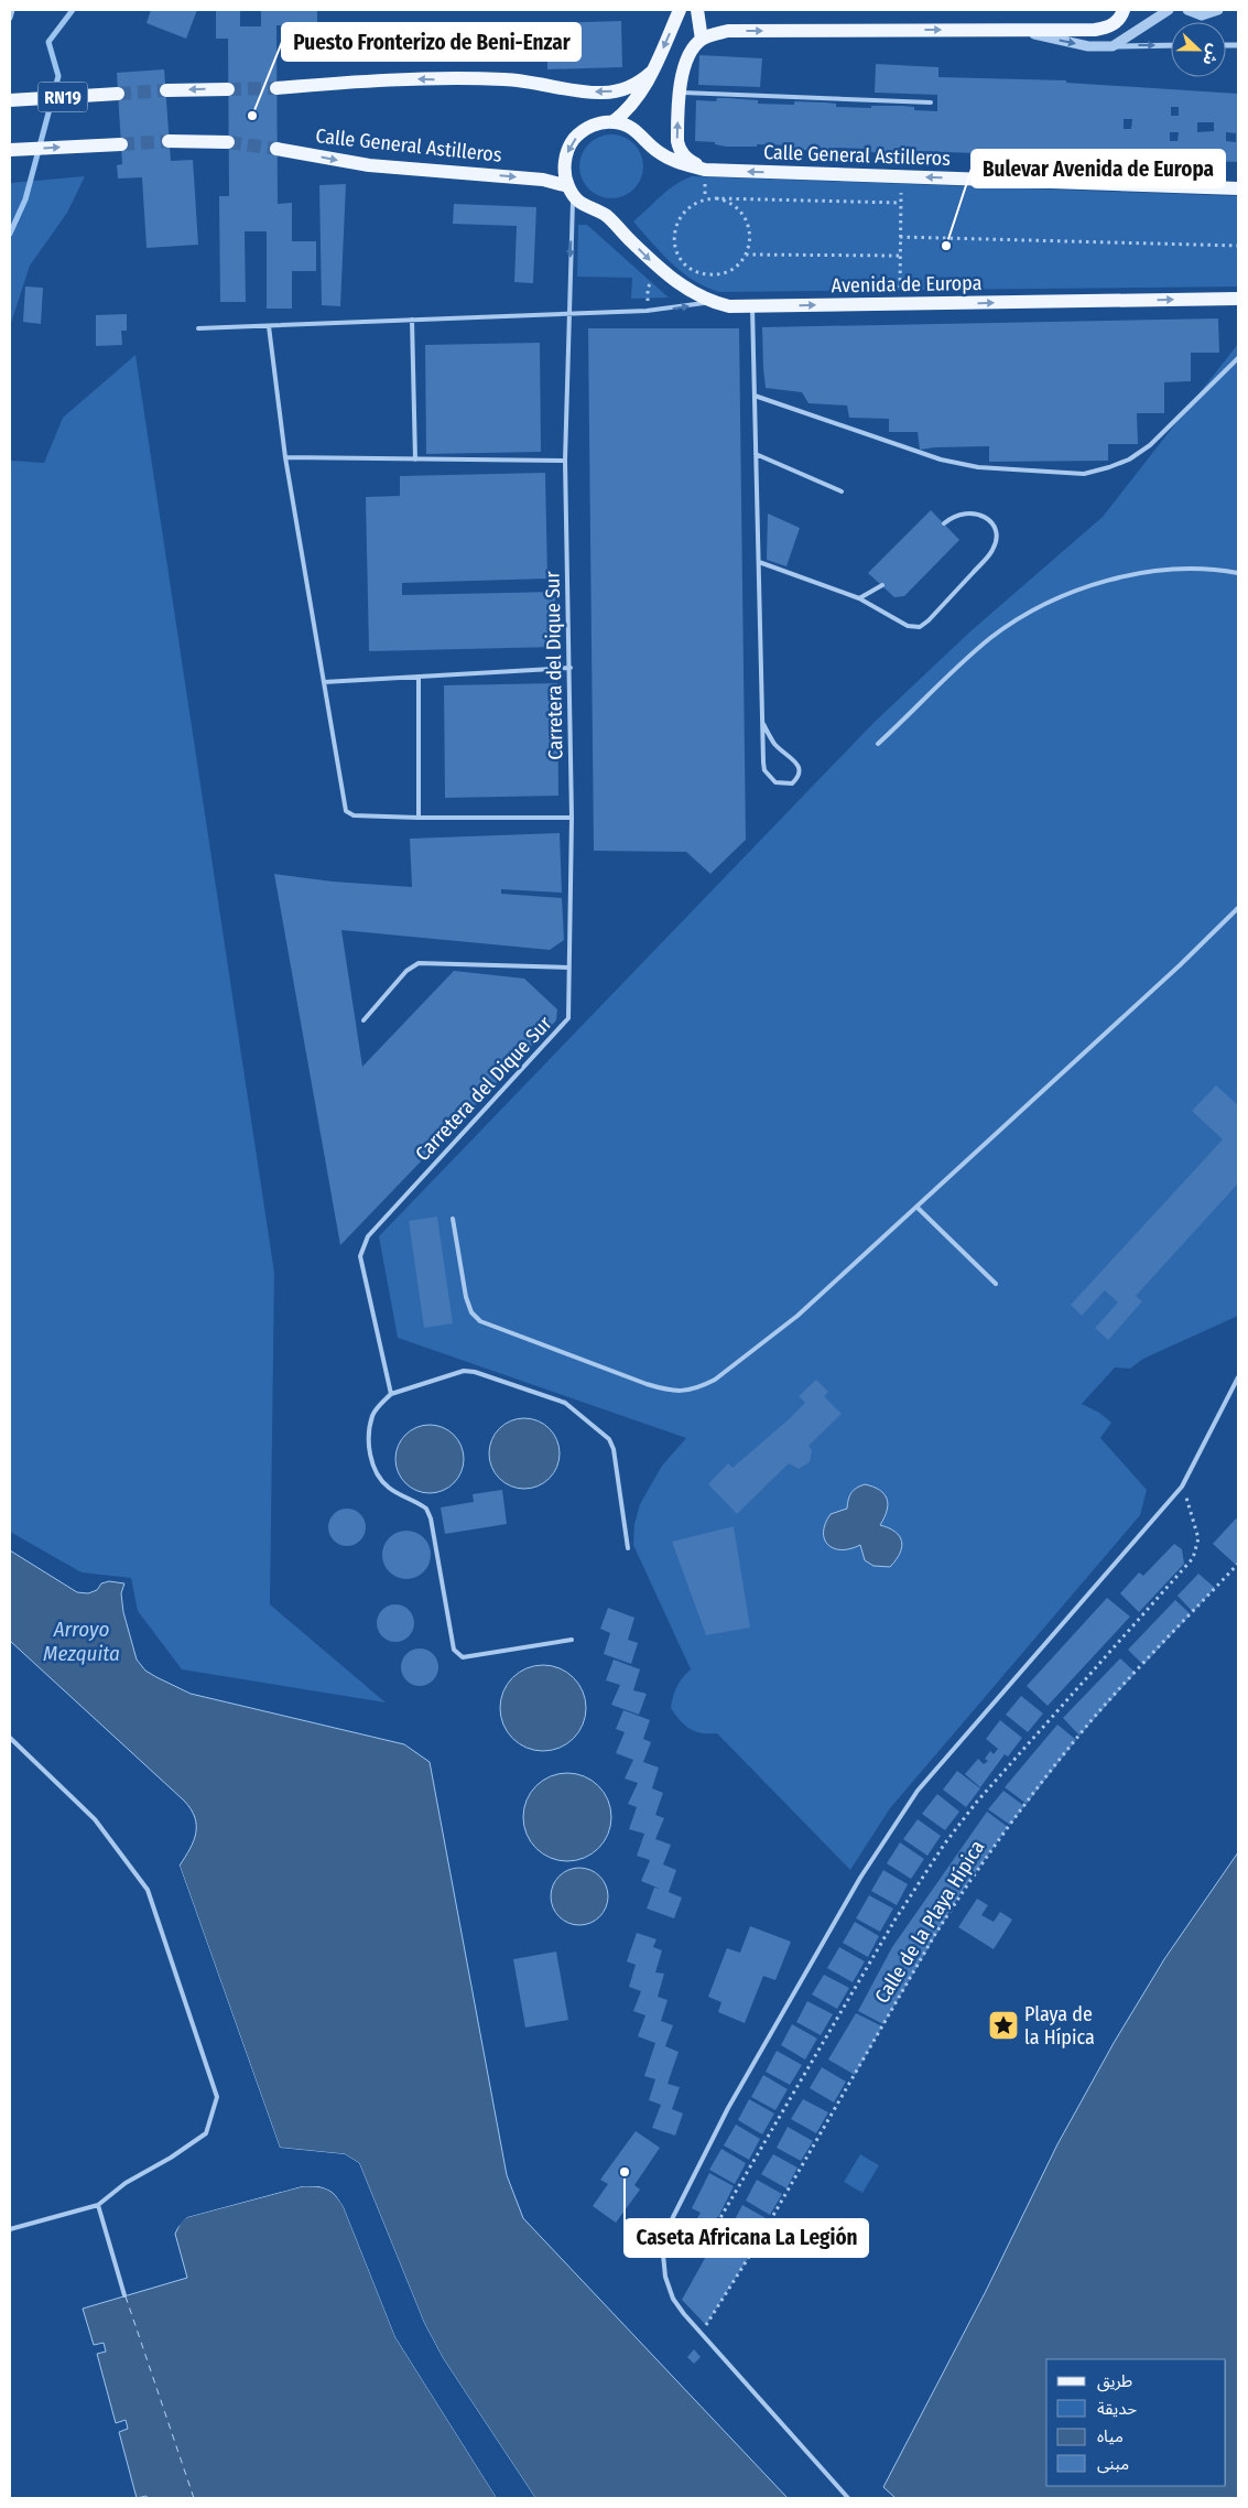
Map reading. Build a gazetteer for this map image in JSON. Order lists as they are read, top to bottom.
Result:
{
  "streets": {
    "main road": ["RN19", "Calle General Astilleros", "Avenida de Europa"],
    "lane": ["Carretera del Dique Sur"],
    "path": ["Calle de la Playa Hípica"]
  },
  "crossings": [
    ["Calle General Astilleros", "Avenida de Europa"],
    ["Calle General Astilleros", "Carretera del Dique Sur"],
    ["Avenida de Europa", "Carretera del Dique Sur"]
  ],
  "one_way": ["Avenida de Europa"],
  "water": ["Arroyo Mezquita"],
  "places": {
    "other": ["Puesto Fronterizo de Beni-Enzar", "Bulevar Avenida de Europa", "Caseta Africana La Legión"],
    "place": ["Playa de la Hípica"]
  },
  "legend": [
    "طريق",
    "حديقة",
    "مياه",
    "مبنى"
  ],
  "north": "right"
}
